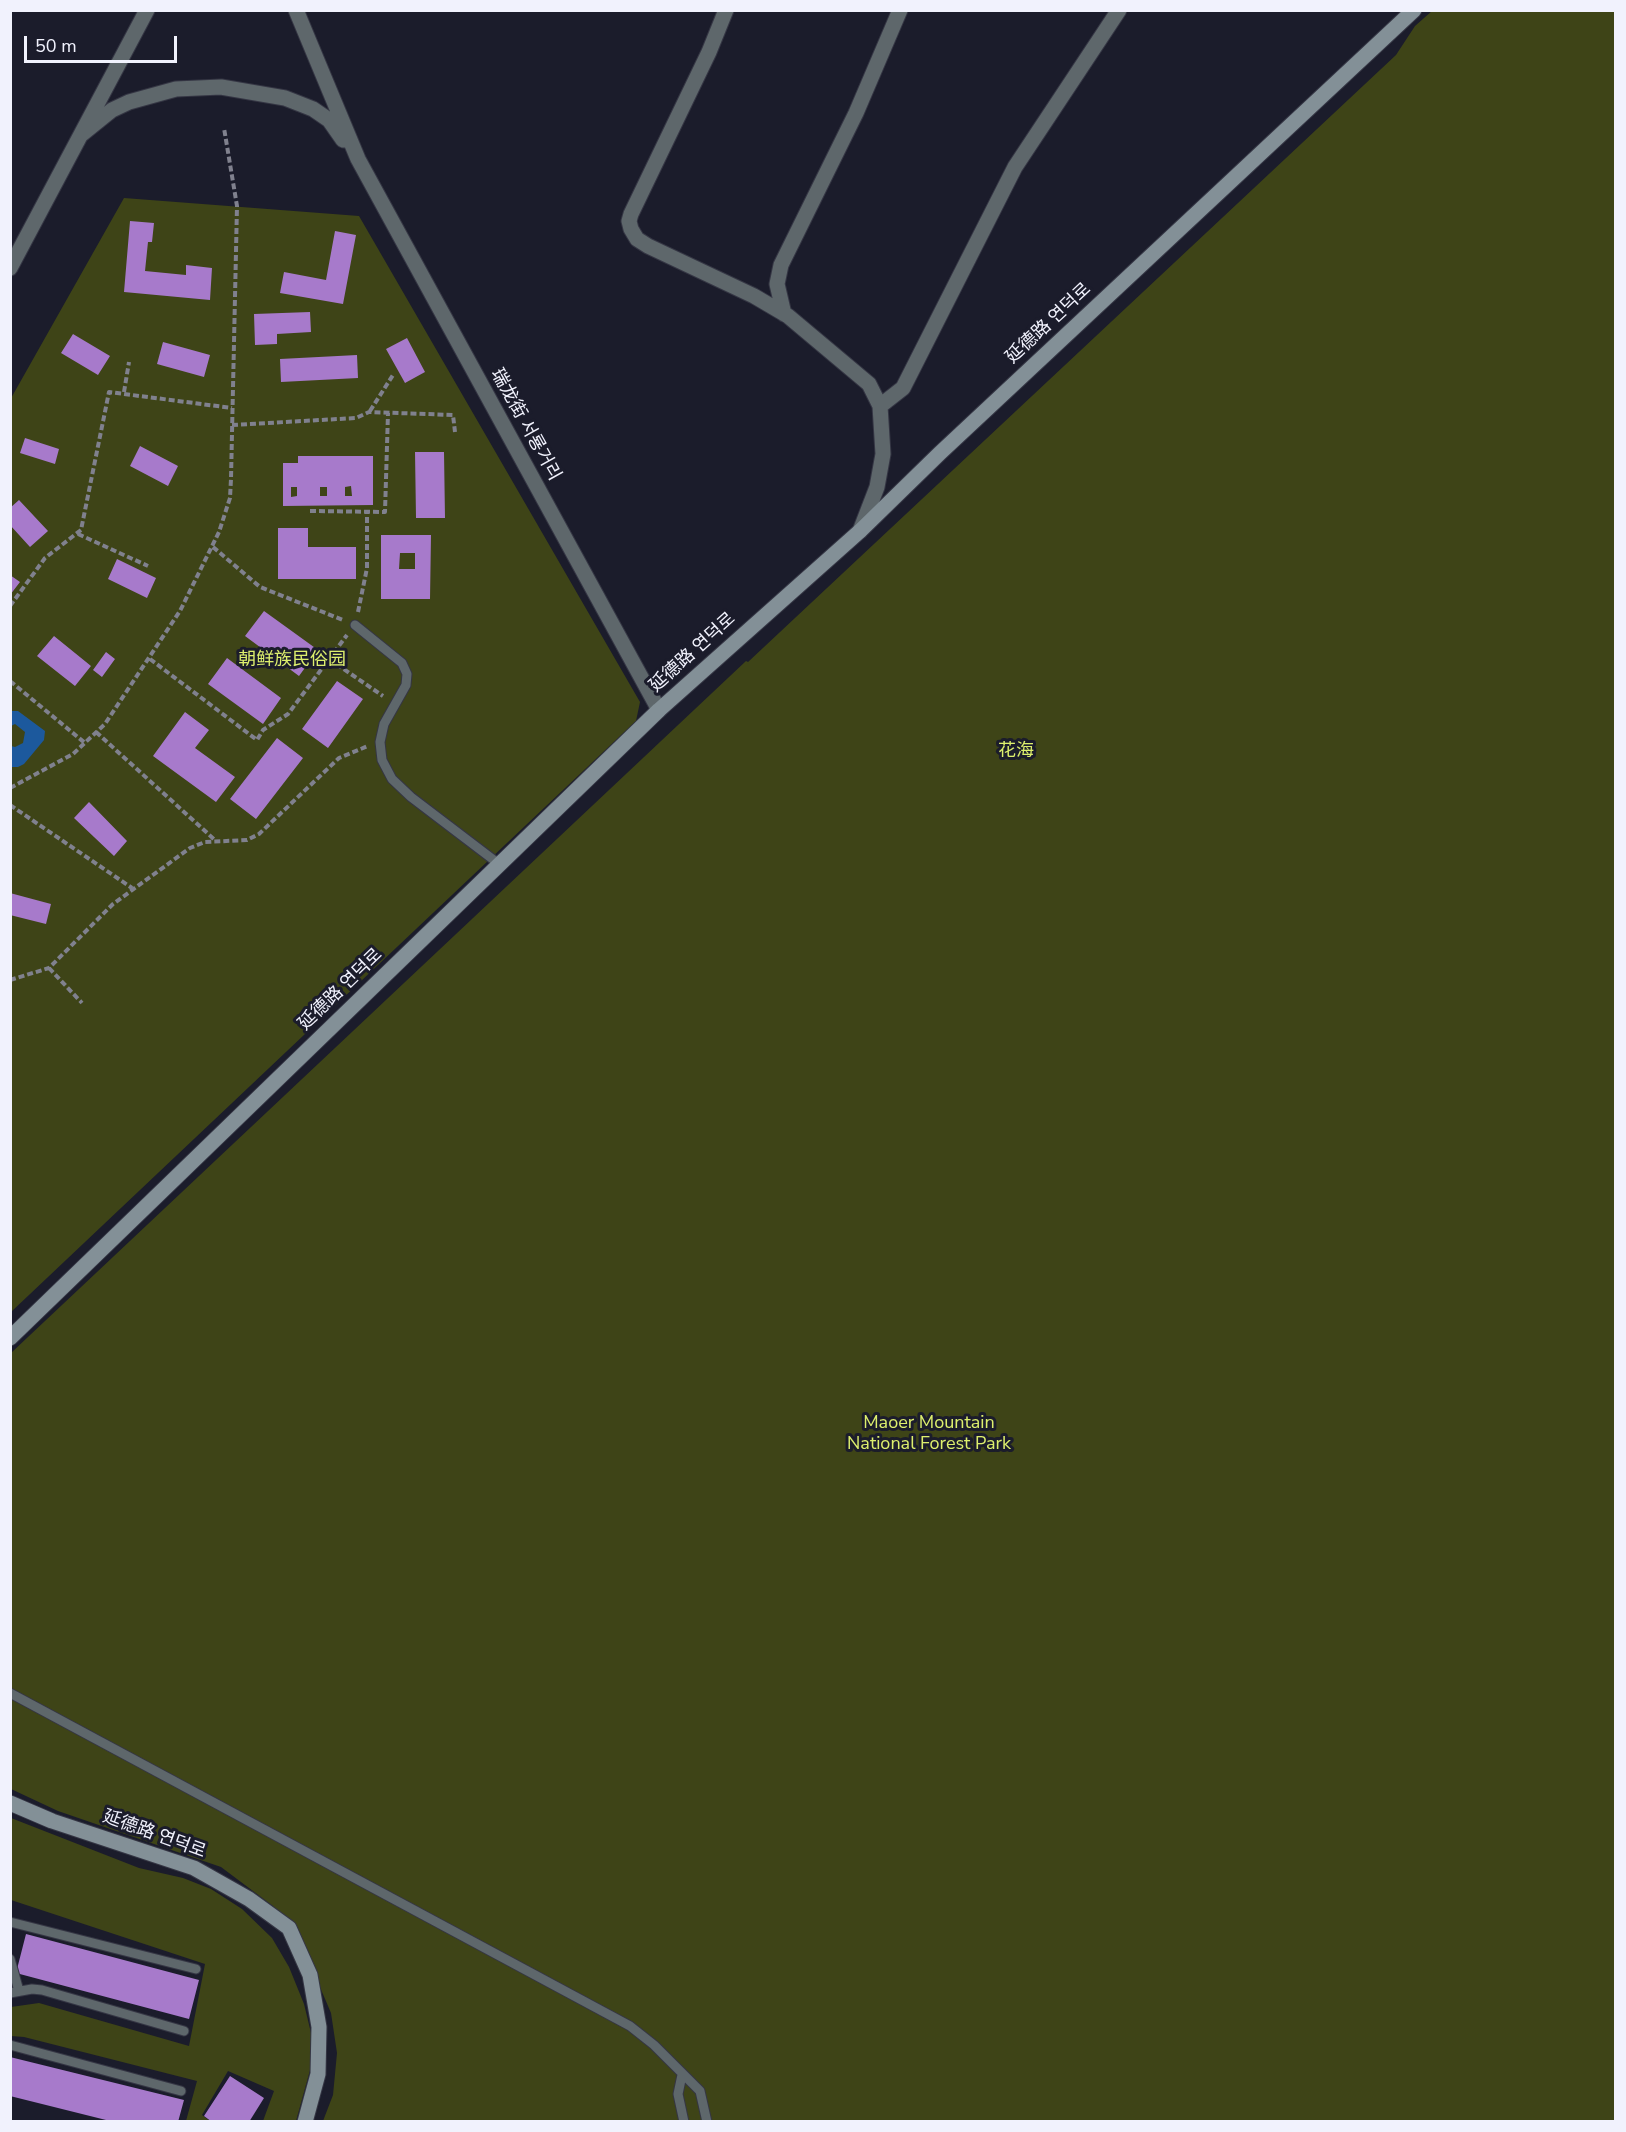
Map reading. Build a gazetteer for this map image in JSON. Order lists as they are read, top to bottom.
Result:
{
  "streets": {
    "main road": ["延德路 연덕로"],
    "street": ["瑞龙街 서룡거리"]
  },
  "crossings": [
    ["延德路 연덕로", "瑞龙街 서룡거리"]
  ],
  "parks": ["朝鲜族民俗园", "花海", "Maoer Mountain National Forest Park"],
  "scale_bar": "50 m"
}
